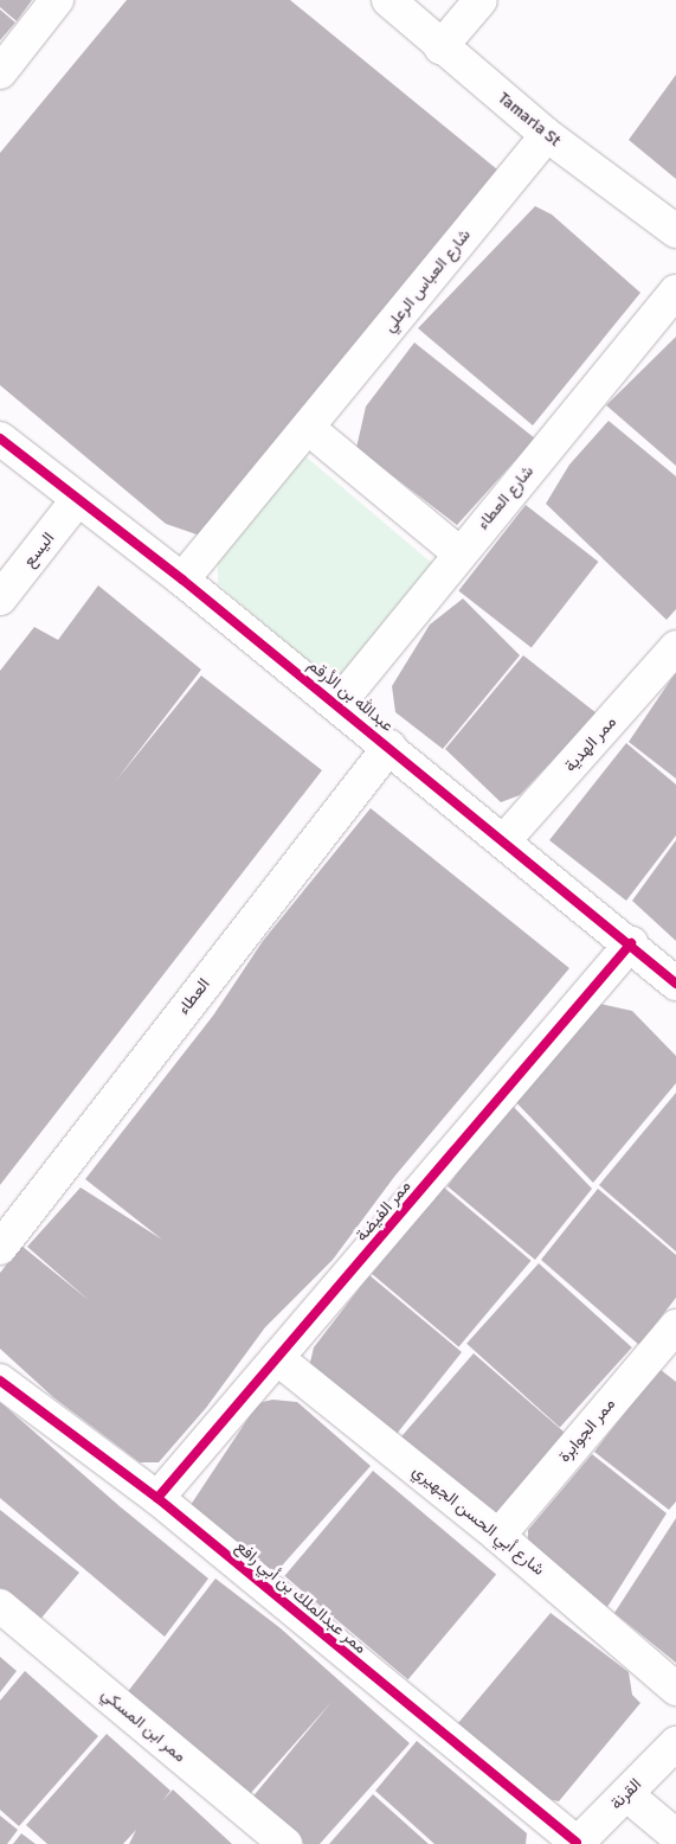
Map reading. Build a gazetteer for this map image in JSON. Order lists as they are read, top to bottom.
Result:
{
  "streets": {
    "street": [
      "Tamaria St",
      "شارع العباس الرعلي",
      "شارع العطاء",
      "اليسع",
      "عبدالله بن الأرقم",
      "ممر الهدية",
      "العطاء",
      "ممر الفيضة",
      "ممر الجوابرة",
      "شارع أبي الحسن الجهيري",
      "ممر عبدالملك بن أبي رافع",
      "ممر ابن المسكي",
      "القرنة"
    ]
  },
  "crossings": [
    ["Tamaria St", "شارع العباس الرعلي"],
    ["شارع العباس الرعلي", "عبدالله بن الأرقم"],
    ["شارع العطاء", "عبدالله بن الأرقم"],
    ["اليسع", "عبدالله بن الأرقم"],
    ["عبدالله بن الأرقم", "ممر الهدية"],
    ["عبدالله بن الأرقم", "العطاء"],
    ["عبدالله بن الأرقم", "ممر الفيضة"],
    ["ممر الفيضة", "شارع أبي الحسن الجهيري"],
    ["ممر الفيضة", "ممر عبدالملك بن أبي رافع"],
    ["ممر الجوابرة", "شارع أبي الحسن الجهيري"],
    ["ممر عبدالملك بن أبي رافع", "القرنة"]
  ]
}
